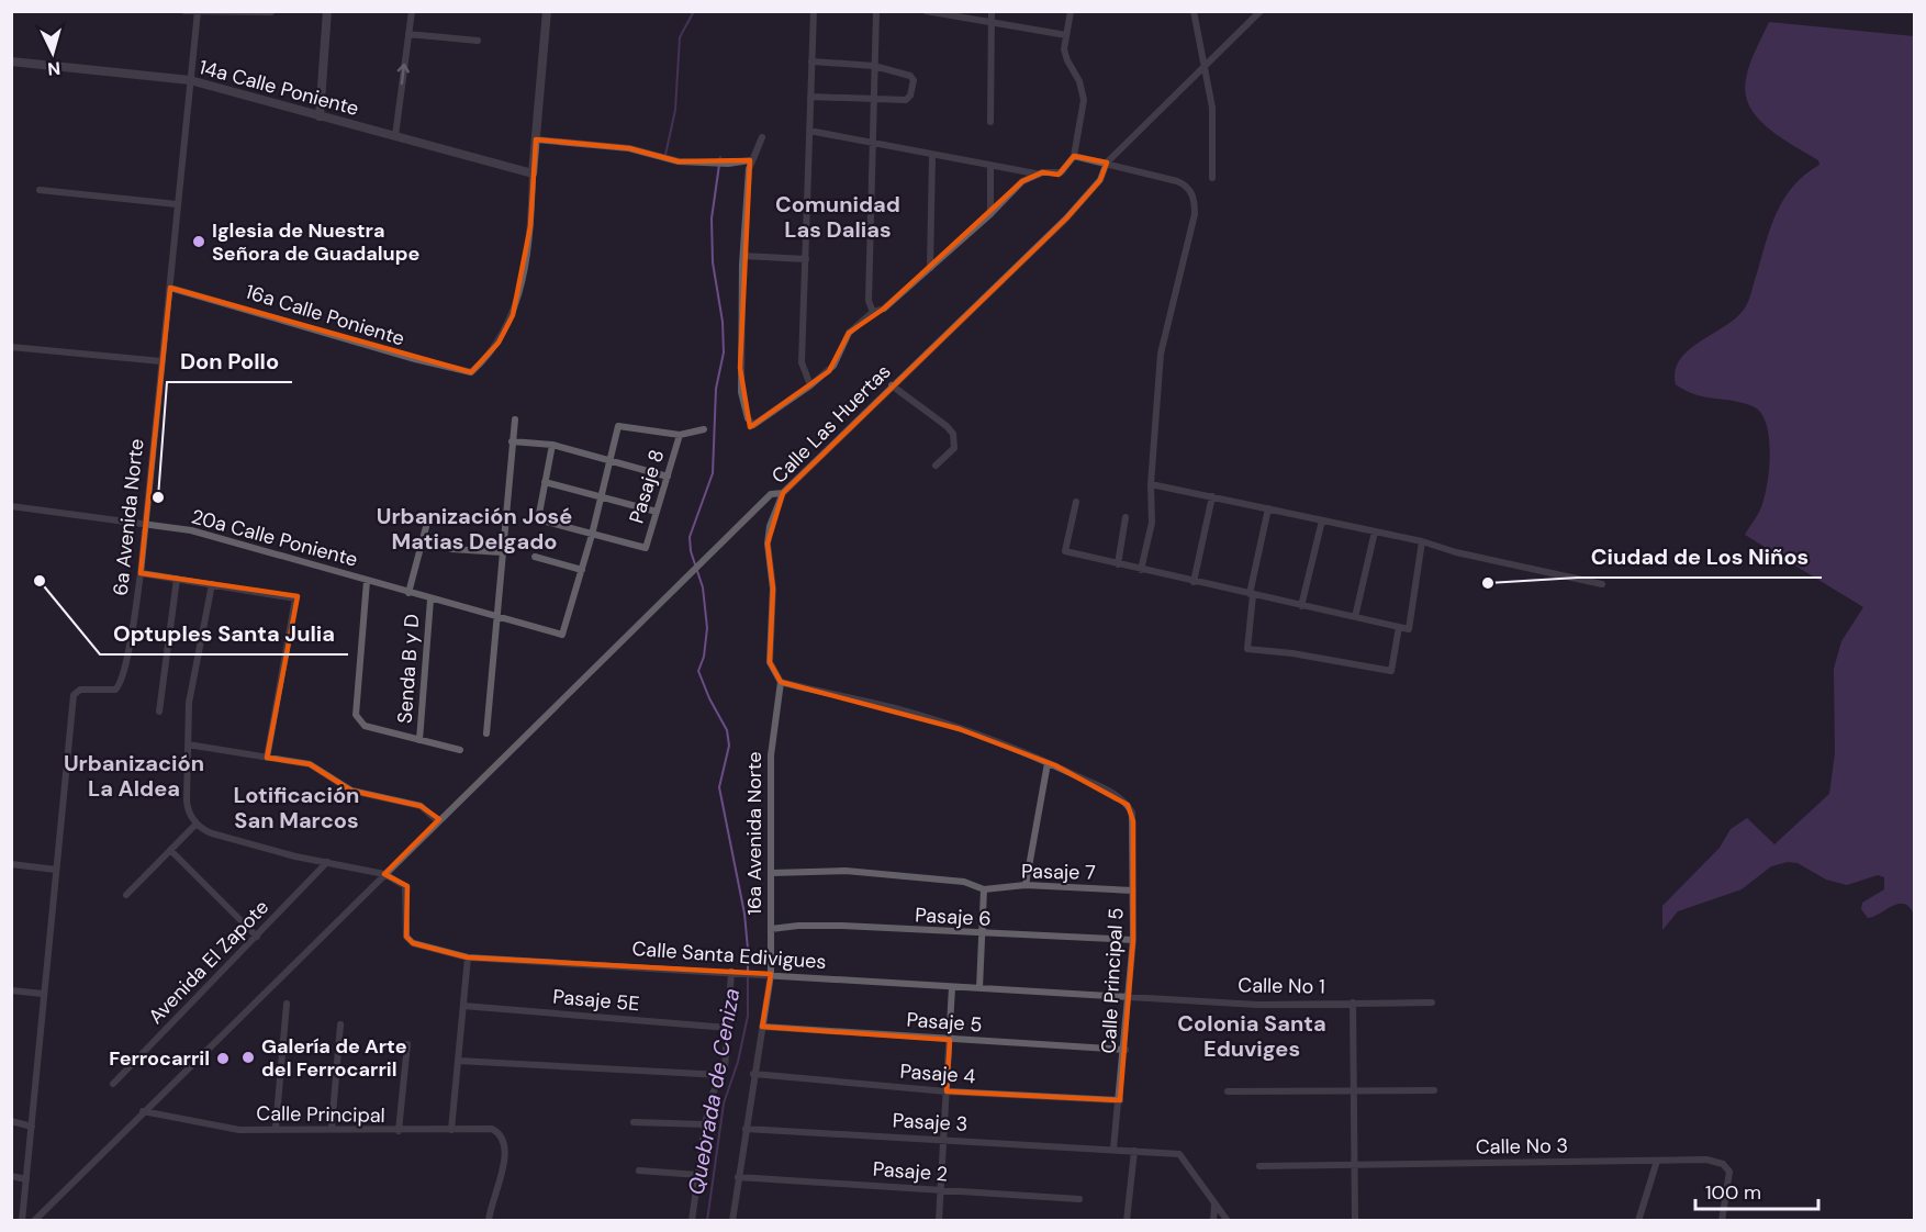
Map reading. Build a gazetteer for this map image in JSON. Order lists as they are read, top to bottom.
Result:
{
  "streets": {
    "street": [
      "14a Calle Poniente",
      "16a Calle Poniente",
      "Calle Las Huertas",
      "Pasaje 8",
      "6a Avenida Norte",
      "20a Calle Poniente",
      "Senda B y D",
      "16a Avenida Norte",
      "Pasaje 7",
      "Pasaje 6",
      "Calle Santa Edivigues",
      "Avenida El Zapote",
      "Calle Principal 5",
      "Calle No 1",
      "Pasaje 5E",
      "Pasaje 5",
      "Pasaje 4",
      "Calle Principal",
      "Pasaje 3",
      "Calle No 3",
      "Pasaje 2"
    ]
  },
  "crossings": [
    ["14a Calle Poniente", "16a Calle Poniente"],
    ["14a Calle Poniente", "6a Avenida Norte"],
    ["16a Calle Poniente", "6a Avenida Norte"],
    ["Calle Las Huertas", "16a Avenida Norte"],
    ["6a Avenida Norte", "20a Calle Poniente"],
    ["20a Calle Poniente", "Senda B y D"],
    ["16a Avenida Norte", "Pasaje 6"],
    ["16a Avenida Norte", "Calle Santa Edivigues"],
    ["16a Avenida Norte", "Pasaje 5"],
    ["16a Avenida Norte", "Pasaje 4"],
    ["16a Avenida Norte", "Pasaje 3"],
    ["16a Avenida Norte", "Pasaje 2"],
    ["Pasaje 7", "Calle Principal 5"],
    ["Pasaje 6", "Calle Principal 5"],
    ["Calle Santa Edivigues", "Calle Principal 5"],
    ["Calle Santa Edivigues", "Calle No 1"],
    ["Calle Principal 5", "Calle No 1"],
    ["Calle Principal 5", "Pasaje 5"],
    ["Calle Principal 5", "Pasaje 4"],
    ["Calle Principal 5", "Pasaje 3"]
  ],
  "districts": [
    "Comunidad Las Dalias",
    "Urbanización José Matias Delgado",
    "Urbanización La Aldea",
    "Lotificación San Marcos",
    "Colonia Santa Eduviges"
  ],
  "water": ["Quebrada de Ceniza"],
  "places": [
    "Iglesia de Nuestra Señora de Guadalupe",
    "Don Pollo",
    "Optuples Santa Julia",
    "Ciudad de Los Niños",
    "Galería de Arte del Ferrocarril",
    "Ferrocarril"
  ],
  "scale_bar": "100 m",
  "north": "bottom"
}
